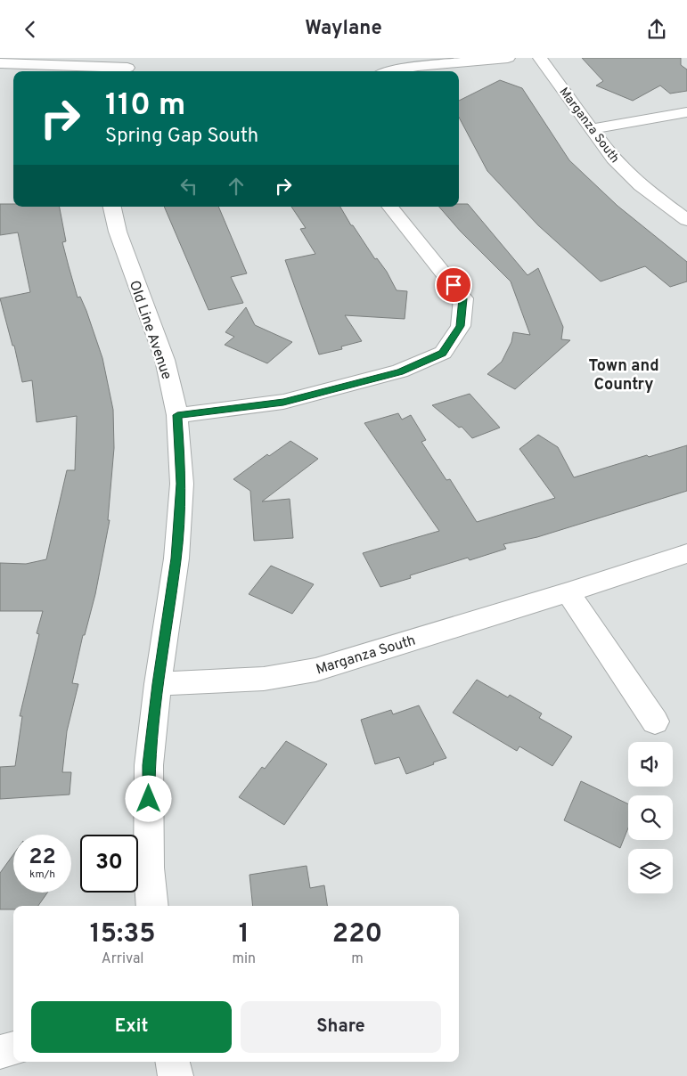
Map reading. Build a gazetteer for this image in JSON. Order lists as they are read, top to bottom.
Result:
{
  "streets": {
    "street": ["Marganza South", "Old Line Avenue"]
  },
  "crossings": [
    ["Marganza South", "Old Line Avenue"]
  ],
  "districts": ["Town and Country"],
  "page": {
    "header": "Waylane",
    "turn": ["110 m", "Spring Gap South"],
    "speed": "22 km/h",
    "limit": "30",
    "eta": [
      "15:35",
      "Arrival",
      "1",
      "min",
      "220",
      "m"
    ],
    "buttons": ["Exit", "Share"]
  }
}
